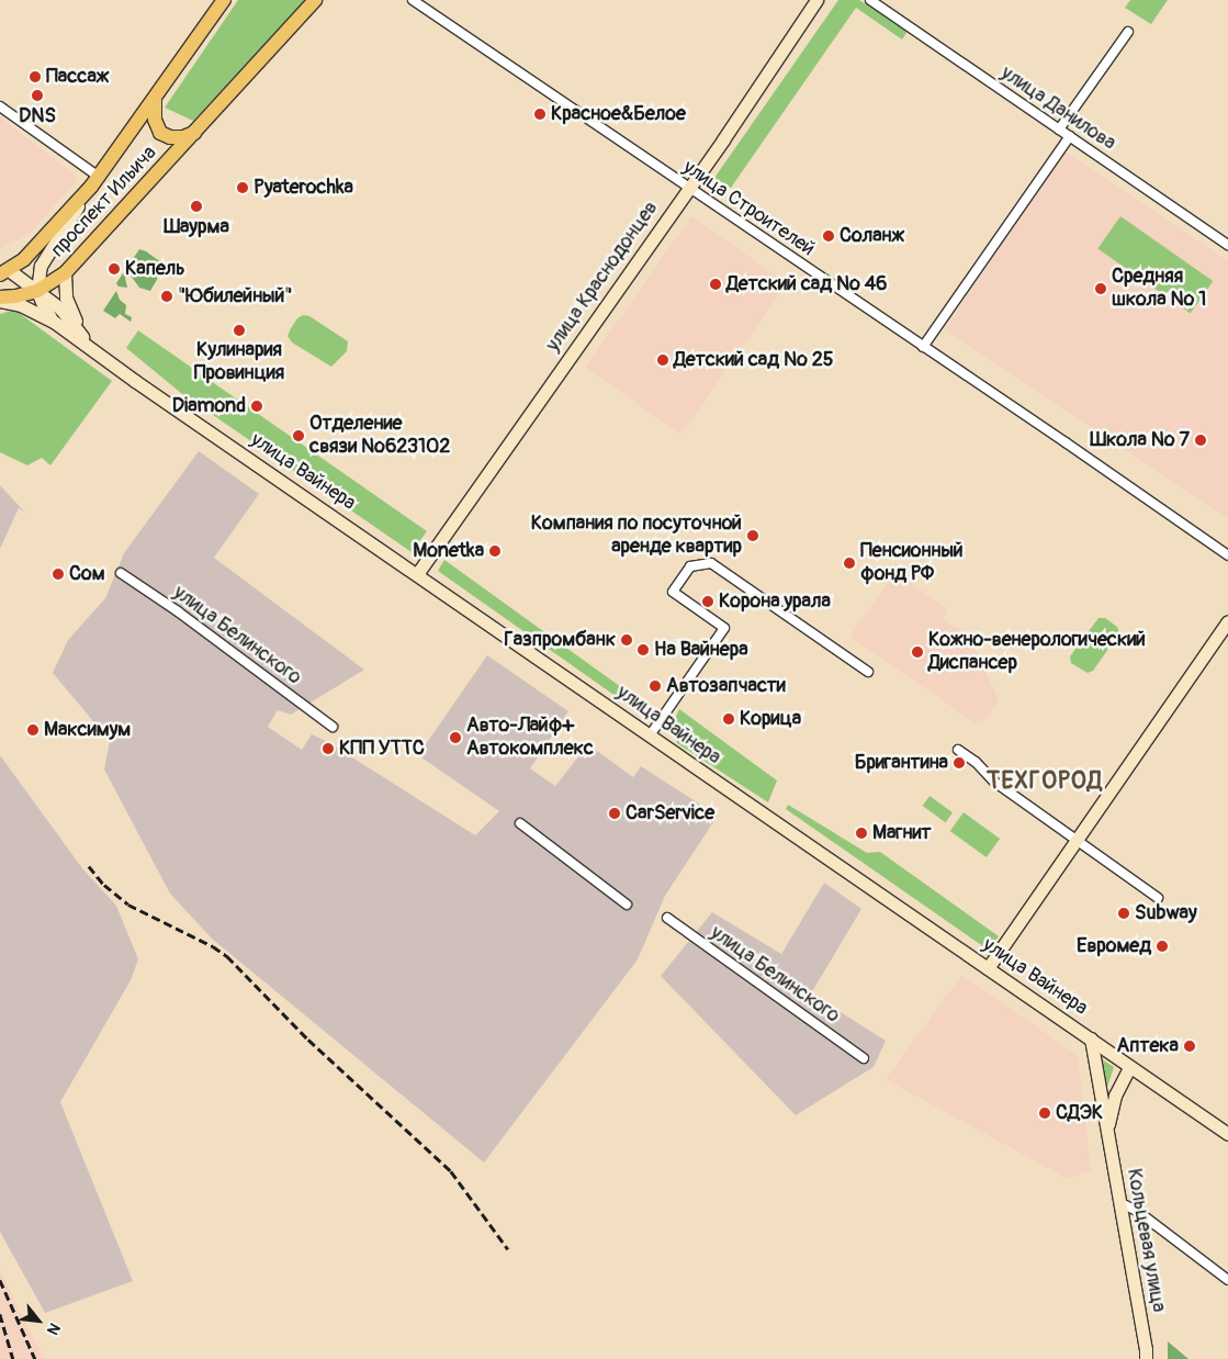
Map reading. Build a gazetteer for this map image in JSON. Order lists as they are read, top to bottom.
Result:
{
  "streets": {
    "main road": [
      "проспект Ильича",
      "улица Краснодонцев",
      "улица Вайнера",
      "Кольцевая улица"
    ],
    "street": ["улица Данилова", "улица Строителей", "улица Белинского"]
  },
  "crossings": [
    ["проспект Ильича", "улица Вайнера"],
    ["улица Строителей", "улица Краснодонцев"],
    ["улица Краснодонцев", "улица Вайнера"],
    ["улица Вайнера", "Кольцевая улица"]
  ],
  "districts": ["ТЕХГОРОД"],
  "places": [
    "Пассаж",
    "DNS",
    "Красное&Белое",
    "Pyaterochka",
    "Шаурма",
    "Соланж",
    "Капель",
    "Детский сад № 46",
    "Средняя школа № 1",
    "\"Юбилейный\"",
    "Кулинария Провинция",
    "Детский сад № 25",
    "Diamond",
    "Отделение связи №623102",
    "Школа № 7",
    "Компания по посуточной аренде квартир",
    "Monetka",
    "Пенсионный фонд РФ",
    "Сом",
    "Корона урала",
    "Газпромбанк",
    "На Вайнера",
    "Кожно-венерологический Диспансер",
    "Автозапчасти",
    "Корица",
    "Максимум",
    "Авто-Лайф+ Автокомплекс",
    "КПП УТТС",
    "Бригантина",
    "CarService",
    "Магнит",
    "Subway",
    "Евромед",
    "Аптека",
    "СДЭК"
  ],
  "north": "bottom right"
}
